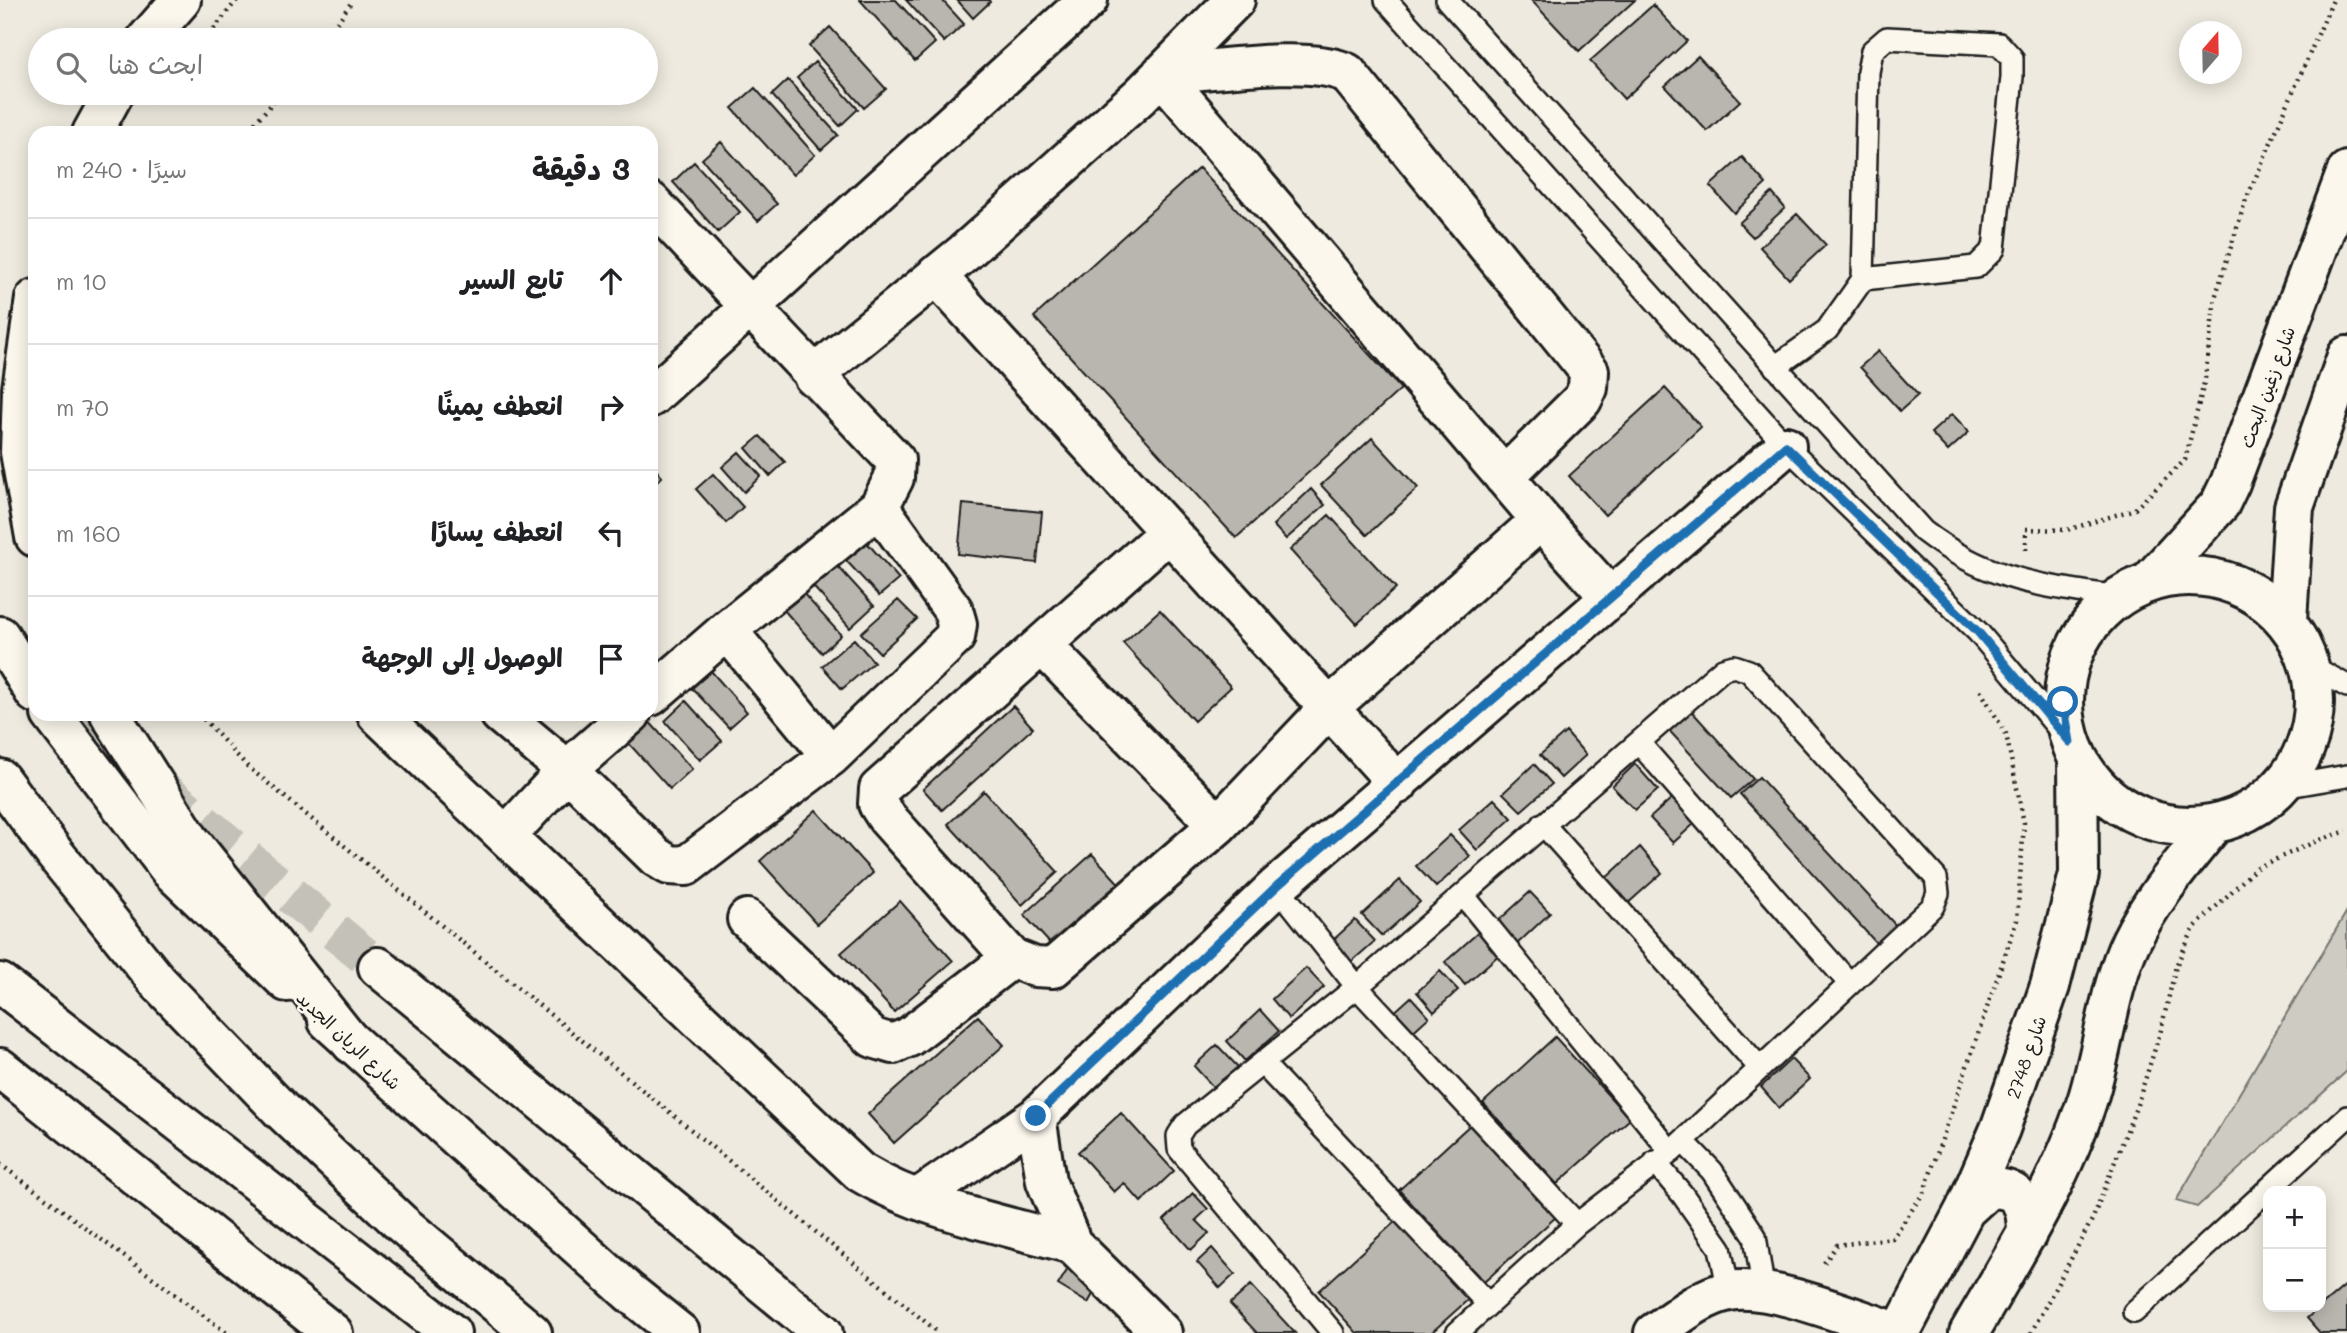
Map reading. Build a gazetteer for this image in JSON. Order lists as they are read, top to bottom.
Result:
{
  "streets": {
    "main road": ["شارع زغين البحث", "شارع الريان الجديد", "شارع 2748"]
  },
  "crossings": [
    ["شارع زغين البحث", "شارع 2748"]
  ],
  "north": "top",
  "page": {
    "search": "ابحث هنا",
    "heading": ["3 دقيقة", "سيرًا · 240 m"],
    "list": [
      ["تابع السير", "10 m"],
      ["انعطف يمينًا", "70 m"],
      ["انعطف يسارًا", "160 m"],
      "الوصول إلى الوجهة"
    ],
    "map_buttons": ["+", "−"]
  }
}
